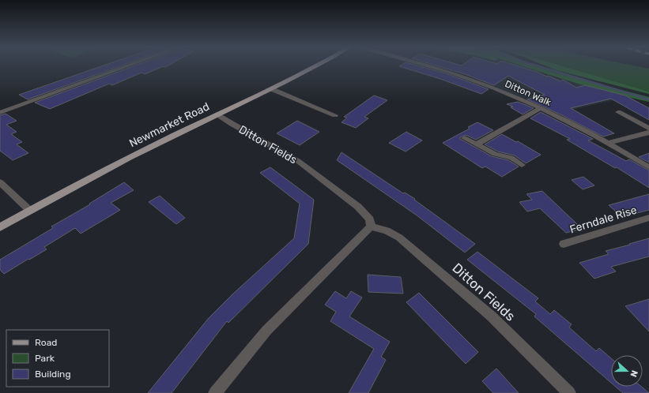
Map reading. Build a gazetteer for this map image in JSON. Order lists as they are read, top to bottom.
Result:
{
  "streets": {
    "main road": ["Newmarket Road"],
    "street": ["Ditton Walk", "Ditton Fields", "Ferndale Rise"]
  },
  "crossings": [
    ["Newmarket Road", "Ditton Fields"]
  ],
  "legend": ["Road", "Park", "Building"],
  "north": "right"
}
